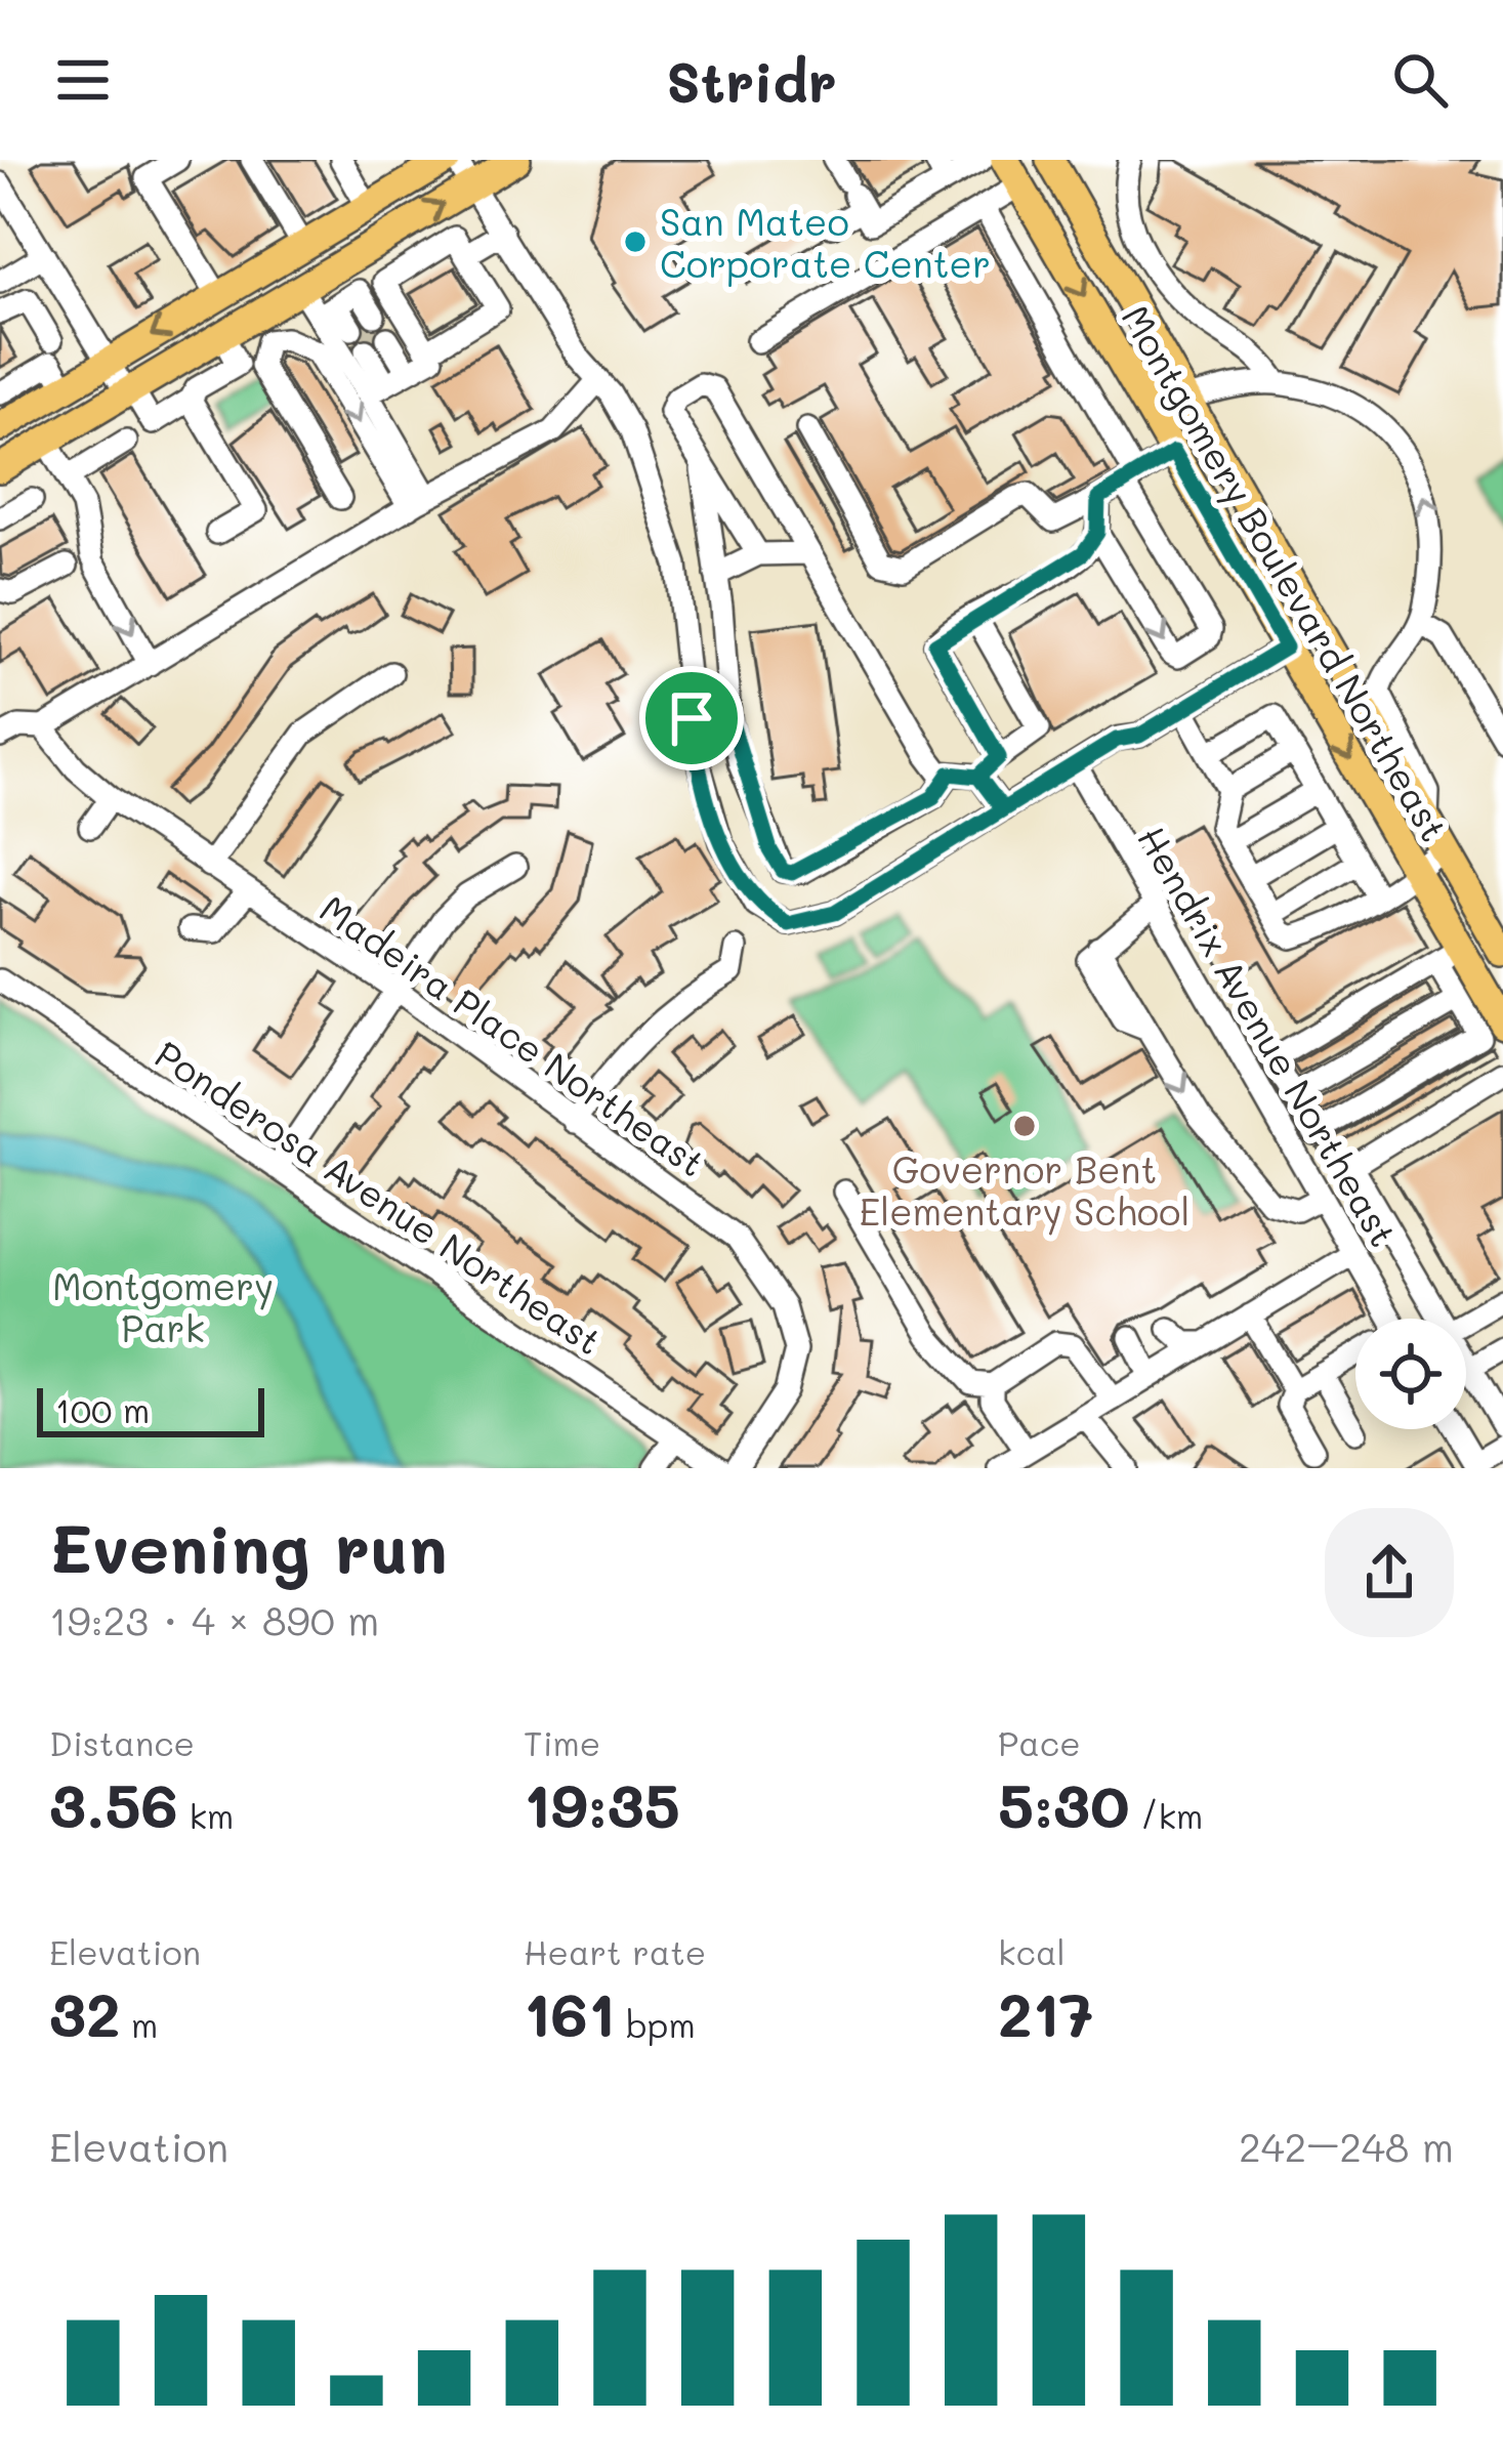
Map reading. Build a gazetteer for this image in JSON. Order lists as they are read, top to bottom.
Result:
{
  "streets": {
    "main road": ["Montgomery Boulevard Northeast"],
    "street": ["Madeira Place Northeast", "Hendrix Avenue Northeast", "Ponderosa Avenue Northeast"]
  },
  "parks": ["Montgomery Park"],
  "places": ["San Mateo Corporate Center", "Governor Bent Elementary School"],
  "scale_bar": "100 m",
  "page": {
    "header": "Stridr",
    "scale": "100 m",
    "heading": ["Evening run", "19:23 · 4 × 890 m"],
    "stats": [
      ["Distance", "3.56 km"],
      ["Time", "19:35"],
      ["Pace", "5:30 /km"],
      ["Elevation", "32 m"],
      ["Heart rate", "161 bpm"],
      ["kcal", "217"]
    ],
    "chart": ["Elevation", "242–248 m"]
  }
}
